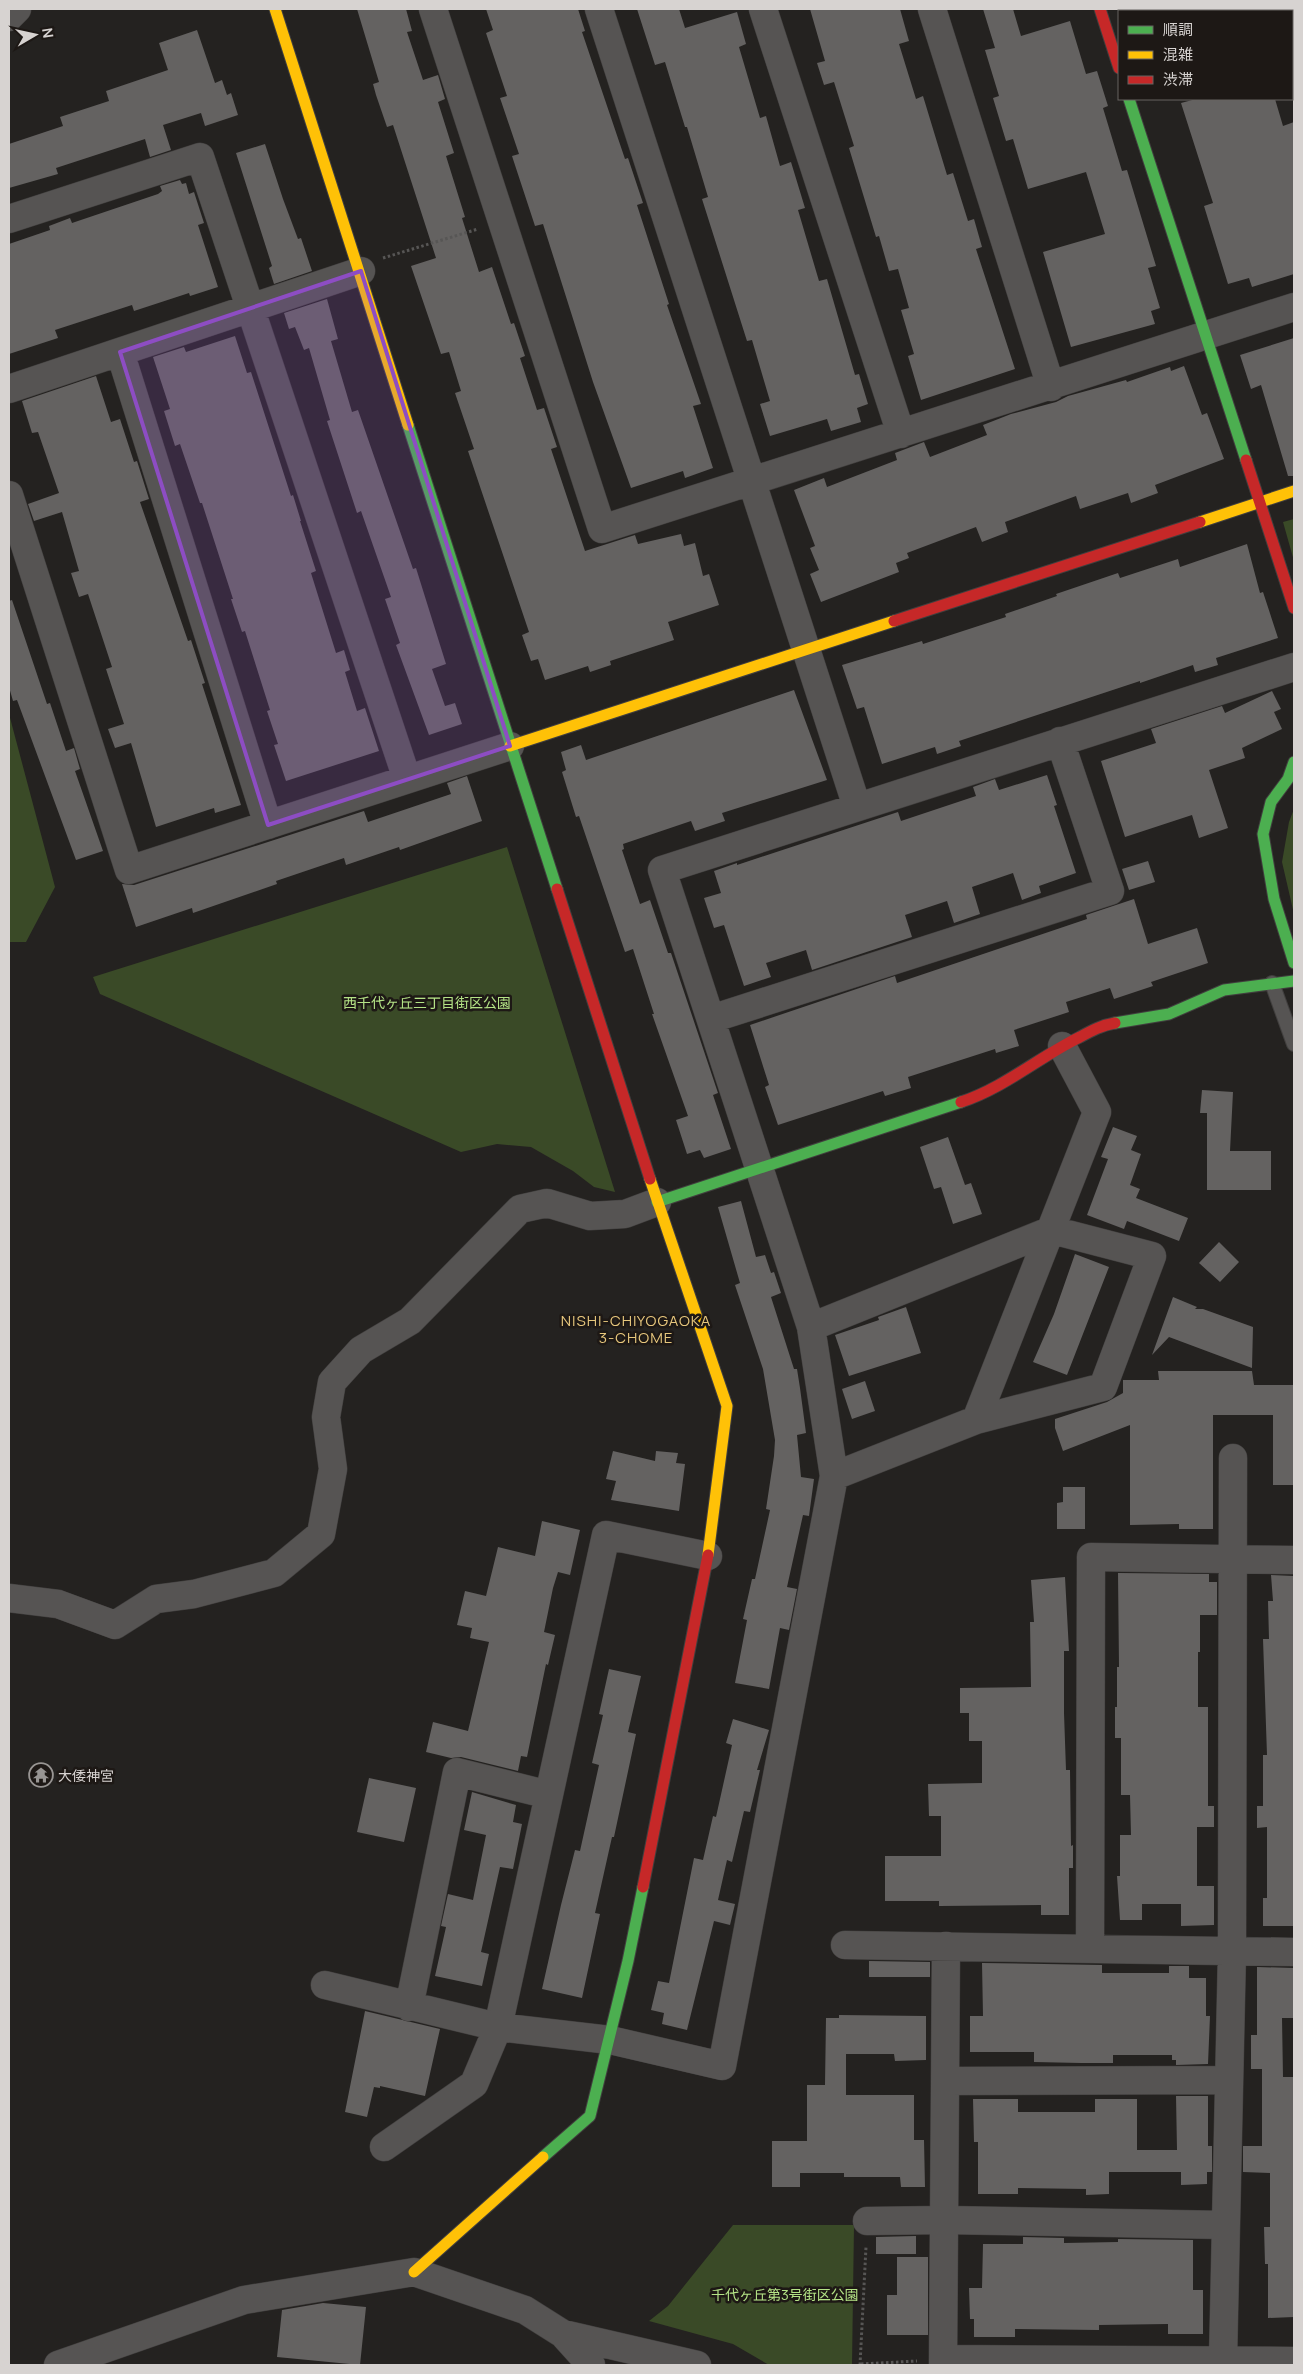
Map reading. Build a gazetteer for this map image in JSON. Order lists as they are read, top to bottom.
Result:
{
  "districts": ["NISHI-CHIYOGAOKA 3-CHOME"],
  "parks": ["西千代ヶ丘三丁目街区公園", "千代ヶ丘第3号街区公園"],
  "places": {
    "temple": ["大倭神宮"]
  },
  "legend": ["順調", "混雑", "渋滞"],
  "north": "right"
}
